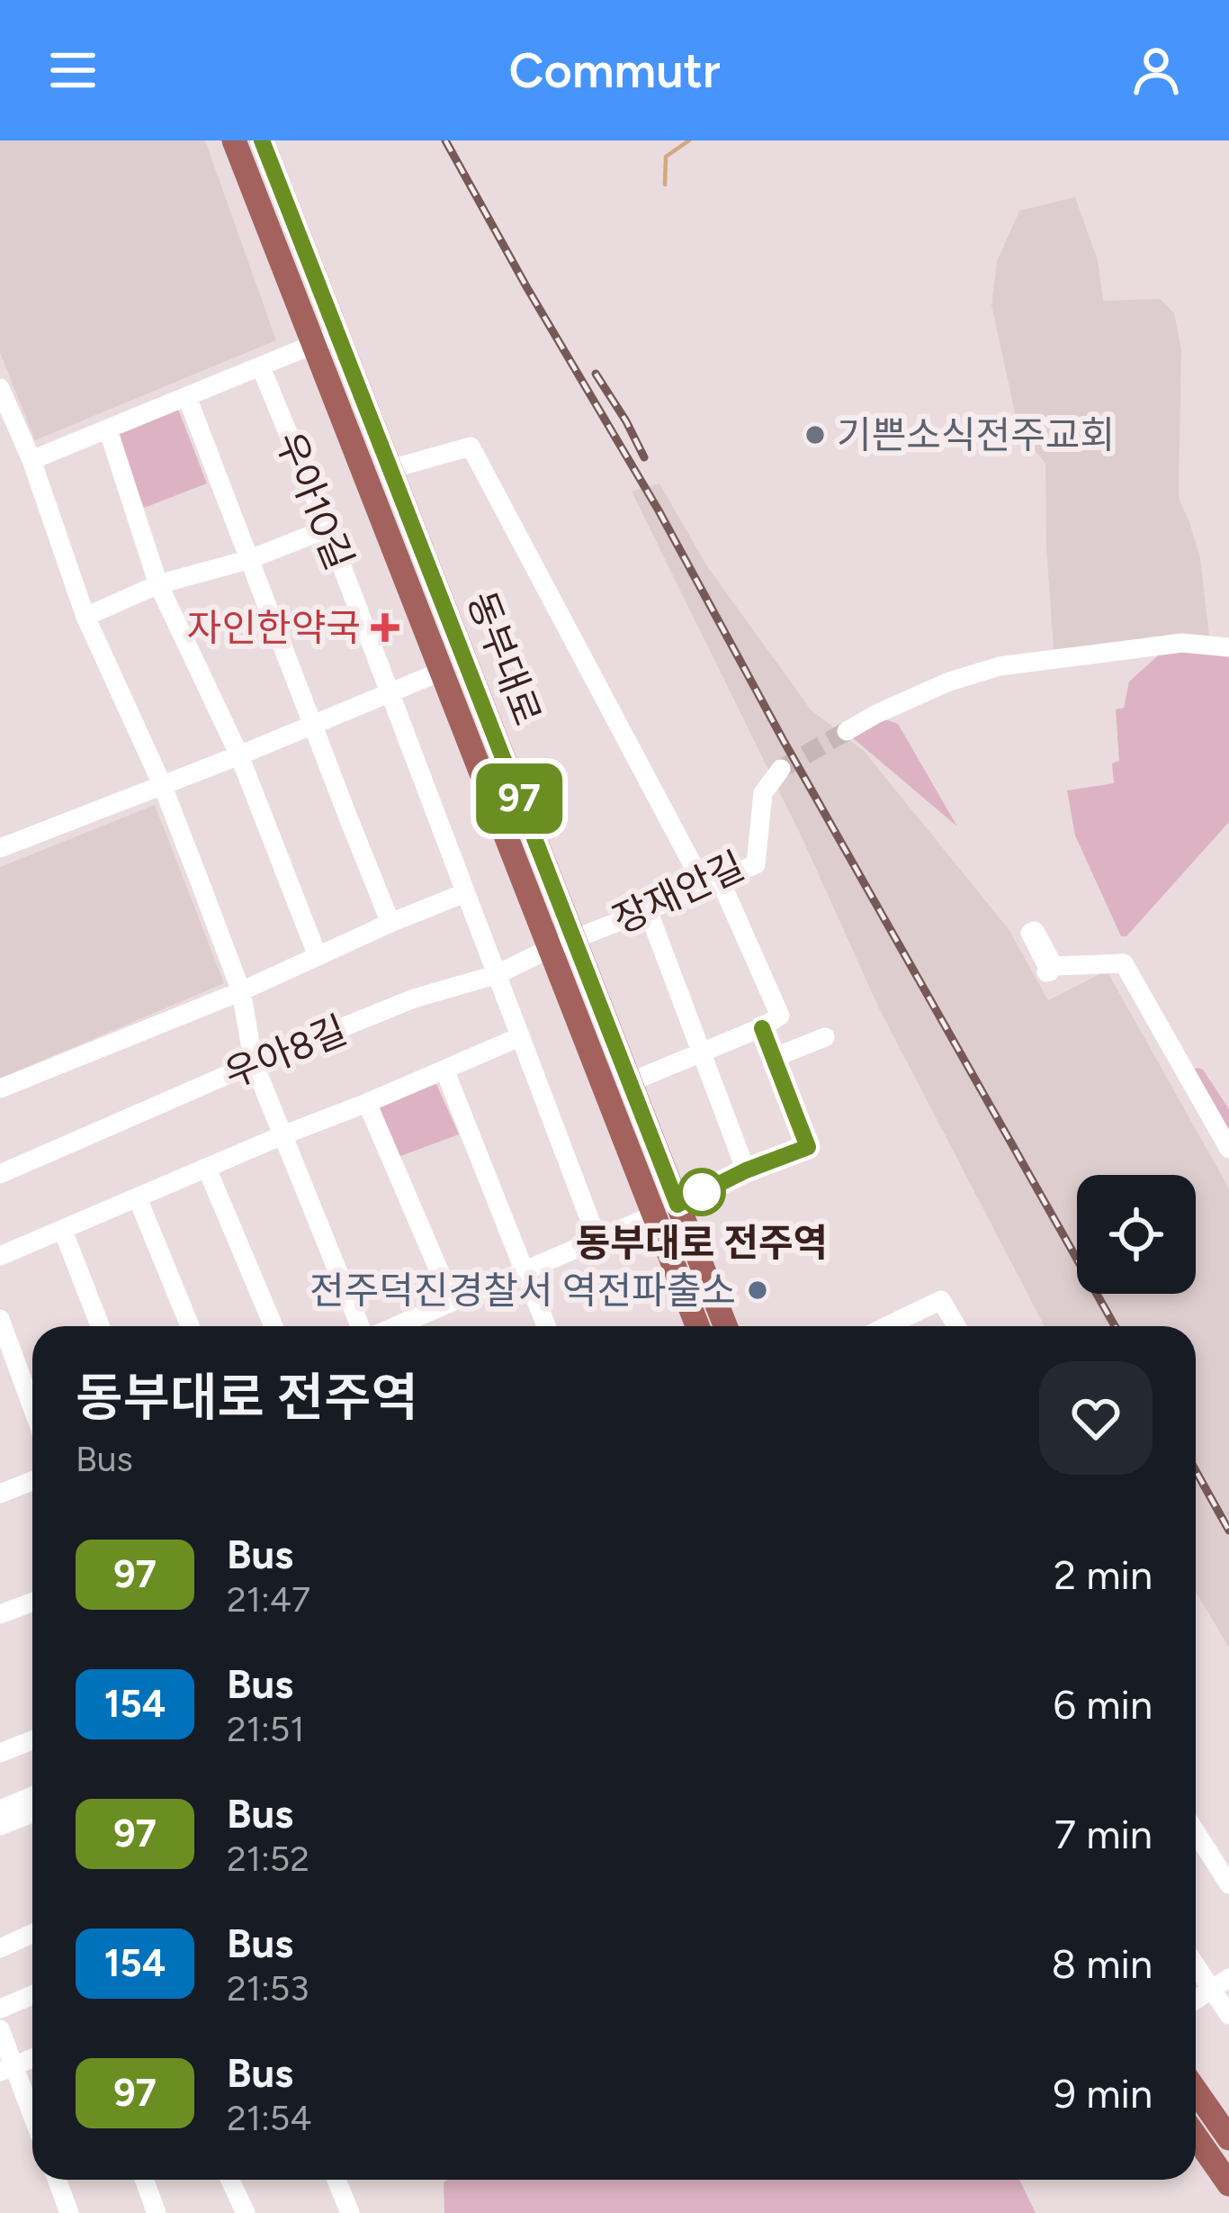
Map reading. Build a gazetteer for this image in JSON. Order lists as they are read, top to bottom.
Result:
{
  "streets": {
    "main road": ["동부대로"],
    "street": ["우아10길", "장재안길", "우아8길"]
  },
  "crossings": [
    ["우아10길", "우아8길"],
    ["동부대로", "장재안길"],
    ["동부대로", "우아8길"],
    ["장재안길", "우아8길"]
  ],
  "places": {
    "other": ["기쁜소식전주교회", "동부대로 전주역", "전주덕진경찰서 역전파출소"],
    "health": ["자인한약국"]
  },
  "lines": ["bus line 97"],
  "page": {
    "header": "Commutr",
    "on_map": "97",
    "heading": ["동부대로 전주역", "Bus"],
    "list": [
      {
        "mark": "97",
        "name": "Bus",
        "note": "21:47",
        "value": "2 min"
      },
      {
        "mark": "154",
        "name": "Bus",
        "note": "21:51",
        "value": "6 min"
      },
      {
        "mark": "97",
        "name": "Bus",
        "note": "21:52",
        "value": "7 min"
      },
      {
        "mark": "154",
        "name": "Bus",
        "note": "21:53",
        "value": "8 min"
      },
      {
        "mark": "97",
        "name": "Bus",
        "note": "21:54",
        "value": "9 min"
      }
    ]
  }
}
